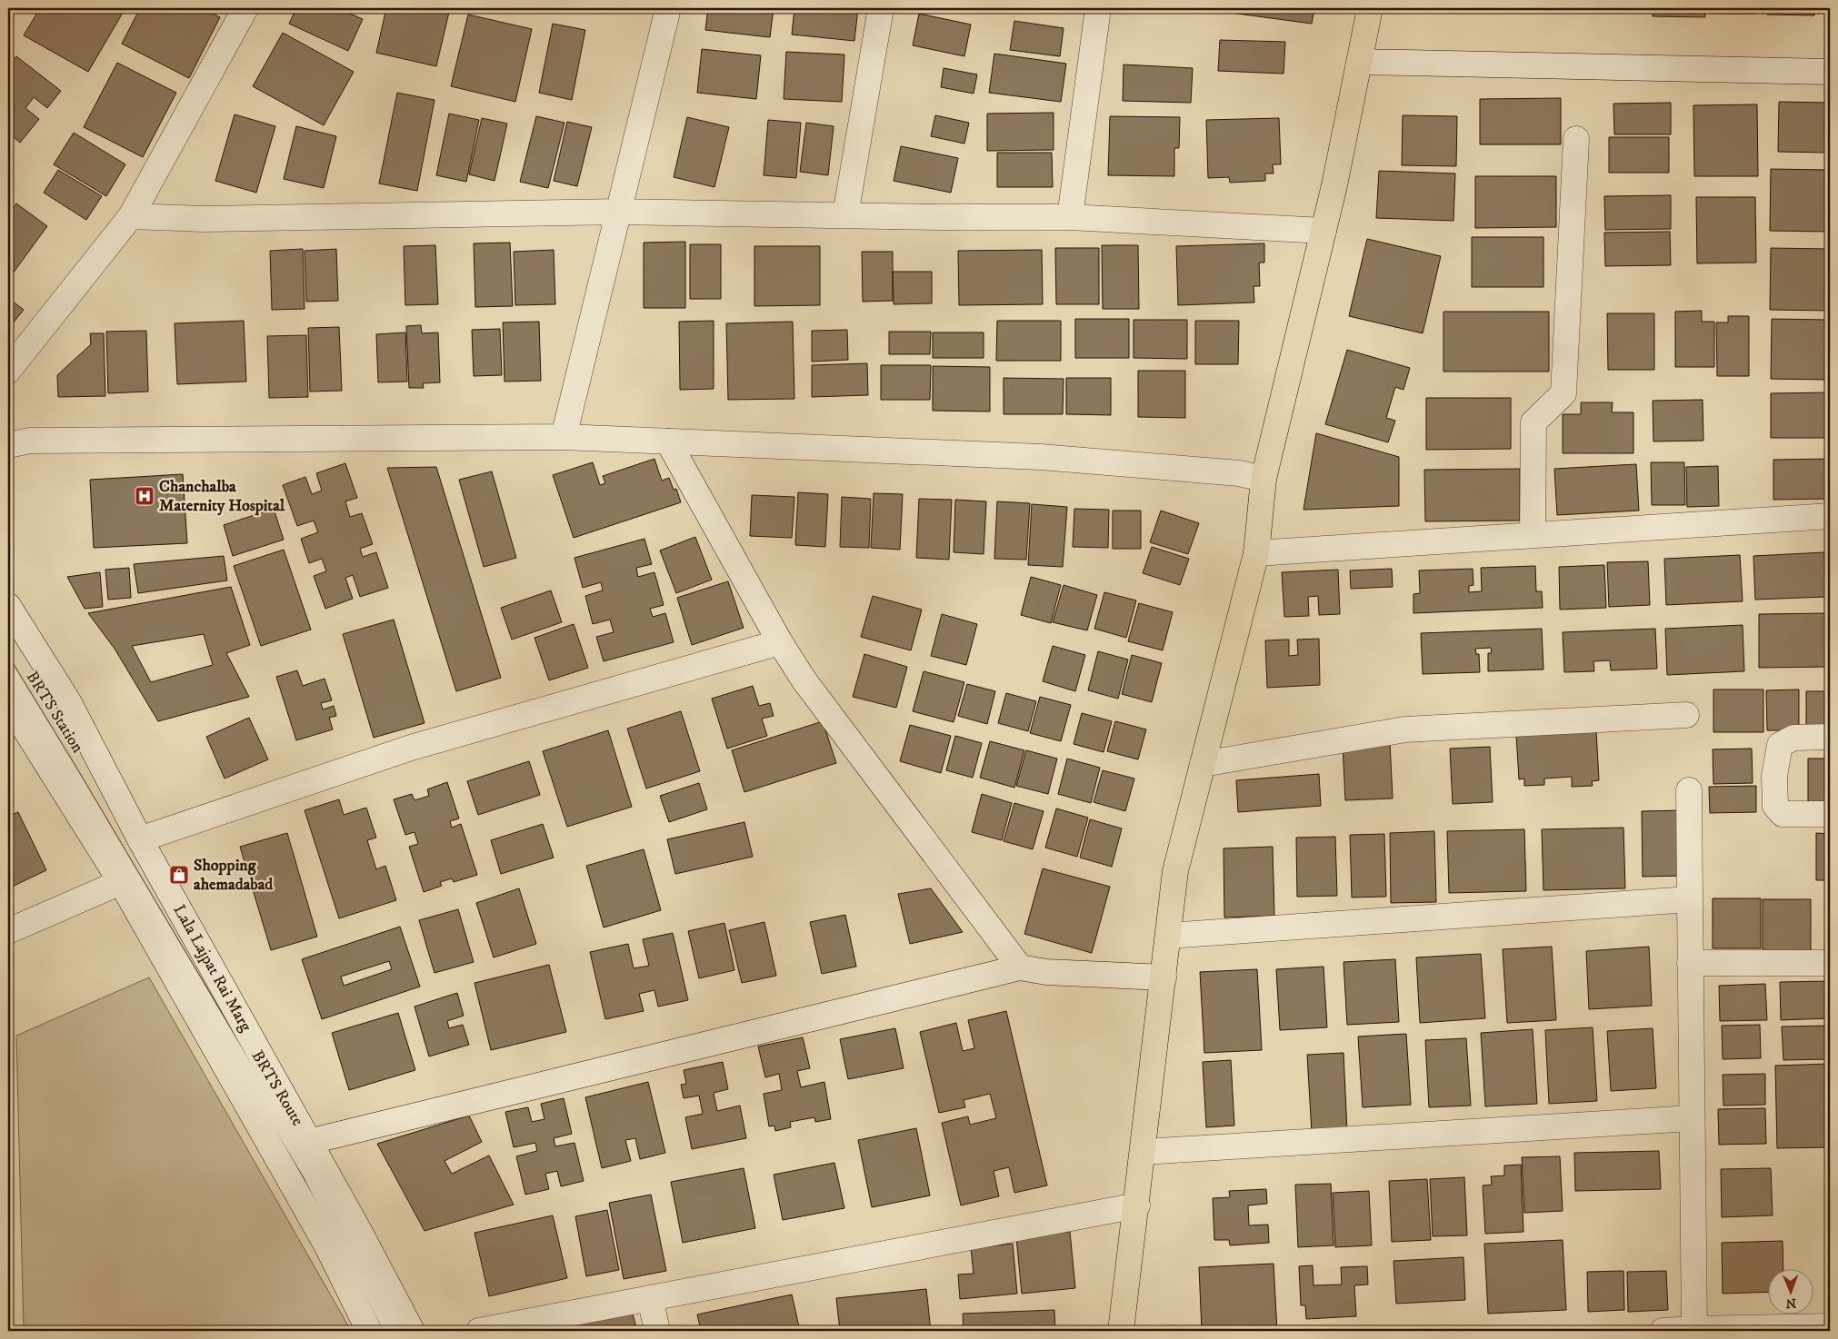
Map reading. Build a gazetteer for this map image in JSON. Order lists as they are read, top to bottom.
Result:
{
  "streets": {
    "street": ["Lala Lajpat Rai Marg"],
    "lane": ["BRTS Station", "BRTS Route"]
  },
  "crossings": [
    ["BRTS Station", "BRTS Route"]
  ],
  "places": {
    "hospital": ["Chanchalba Maternity Hospital"],
    "shop": ["Shopping ahemadabad"]
  },
  "north": "bottom"
}
